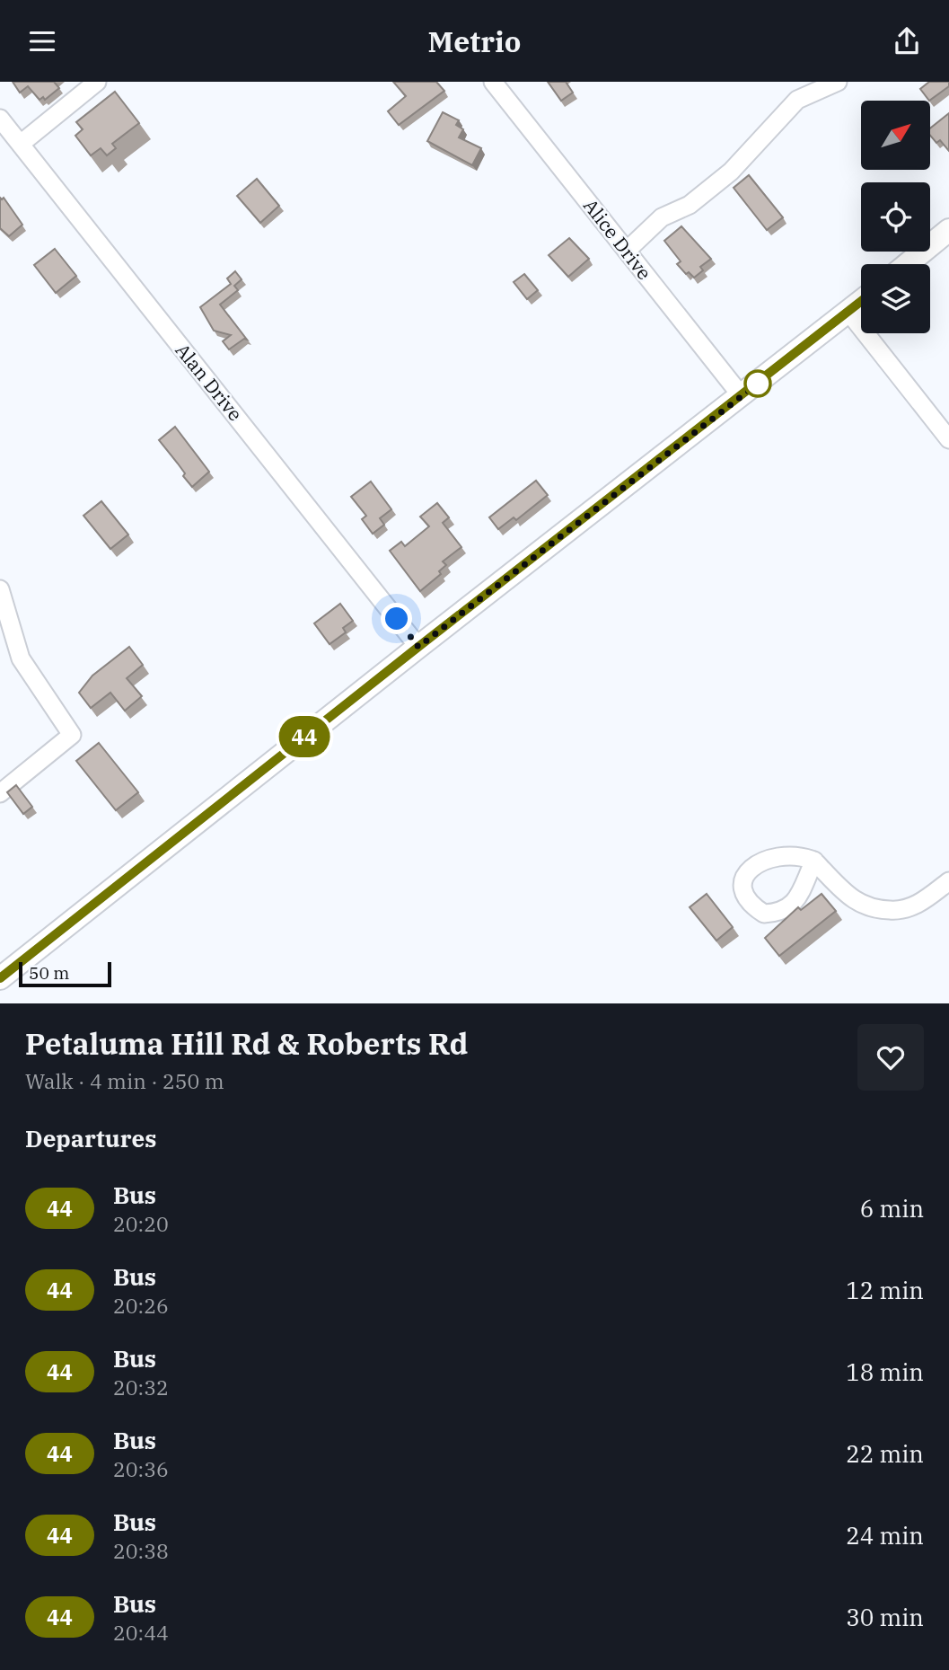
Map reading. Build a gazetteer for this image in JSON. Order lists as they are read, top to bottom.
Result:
{
  "streets": {
    "street": ["Alice Drive", "Alan Drive"]
  },
  "lines": ["bus line 44"],
  "scale_bar": "50 m",
  "north": "top right",
  "page": {
    "header": "Metrio",
    "on_map": "44",
    "scale": "50 m",
    "heading": [
      ["Petaluma Hill Rd & Roberts Rd", "Walk · 4 min · 250 m"],
      "Departures"
    ],
    "list": [
      {
        "mark": "44",
        "name": "Bus",
        "note": "20:20",
        "value": "6 min"
      },
      {
        "mark": "44",
        "name": "Bus",
        "note": "20:26",
        "value": "12 min"
      },
      {
        "mark": "44",
        "name": "Bus",
        "note": "20:32",
        "value": "18 min"
      },
      {
        "mark": "44",
        "name": "Bus",
        "note": "20:36",
        "value": "22 min"
      },
      {
        "mark": "44",
        "name": "Bus",
        "note": "20:38",
        "value": "24 min"
      },
      {
        "mark": "44",
        "name": "Bus",
        "note": "20:44",
        "value": "30 min"
      }
    ]
  }
}
